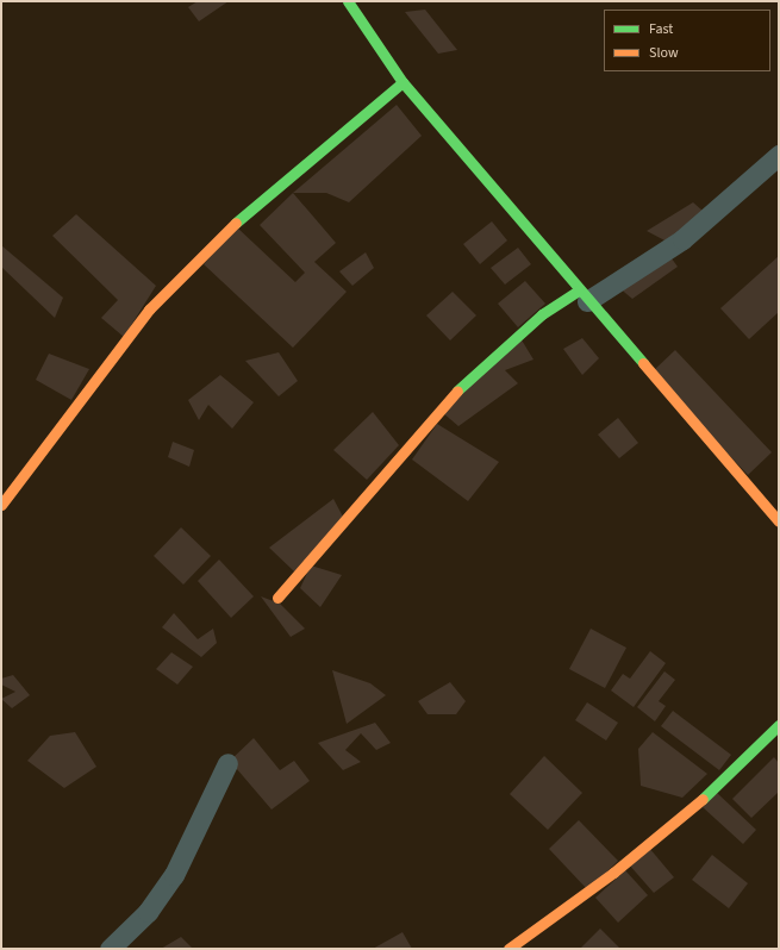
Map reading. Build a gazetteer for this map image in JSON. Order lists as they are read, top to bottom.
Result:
{
  "legend": ["Fast", "Slow"]
}
